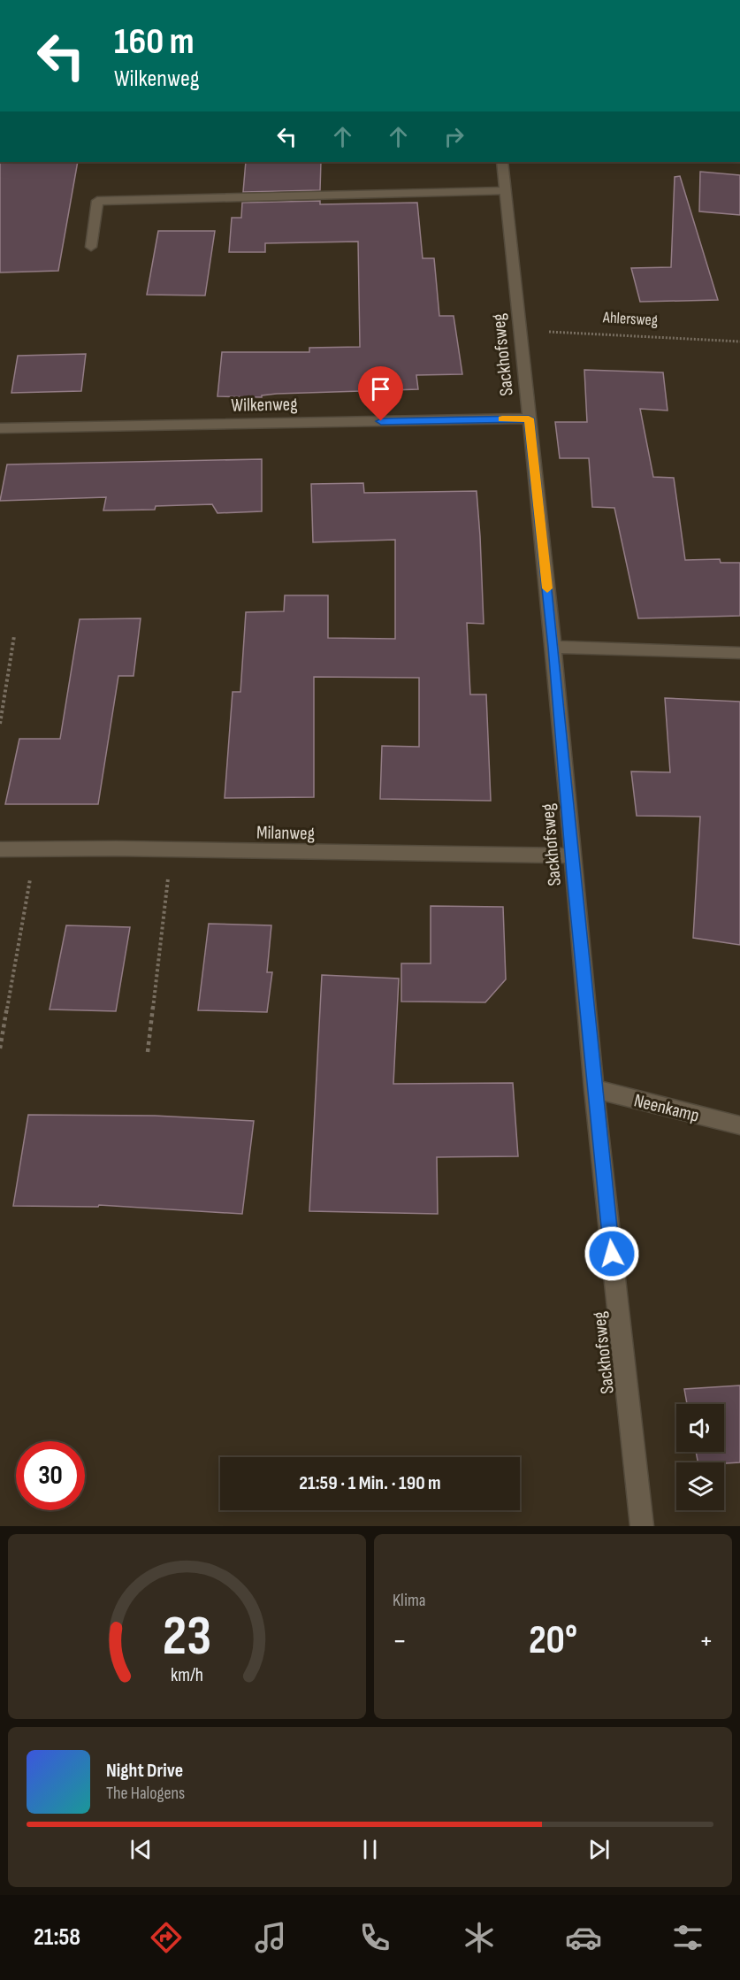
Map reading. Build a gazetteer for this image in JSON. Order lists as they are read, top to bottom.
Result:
{
  "streets": {
    "street": [
      "Sackhofsweg",
      "Wilkenweg",
      "Milanweg",
      "Neenkamp"
    ],
    "path": ["Ahlersweg"]
  },
  "crossings": [
    ["Ahlersweg", "Sackhofsweg"],
    ["Sackhofsweg", "Wilkenweg"],
    ["Sackhofsweg", "Milanweg"],
    ["Sackhofsweg", "Neenkamp"]
  ],
  "page": {
    "turn": ["160 m", "Wilkenweg"],
    "limit": "30",
    "trip": "21:59 · 1 Min. · 190 m",
    "tile": "Klima",
    "heat": ["−", "20°", "+"],
    "song": ["Night Drive", "The Halogens"],
    "tabs": "21:58",
    "gauge": ["23", "km/h"]
  }
}
